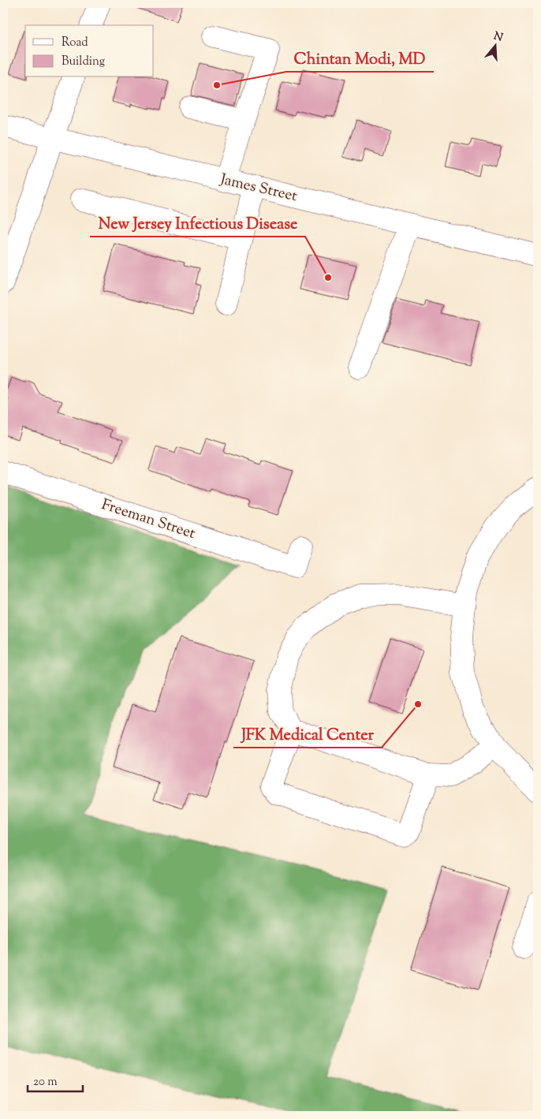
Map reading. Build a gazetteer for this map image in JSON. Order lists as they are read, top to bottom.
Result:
{
  "streets": {
    "street": ["James Street", "Freeman Street"]
  },
  "places": ["Chintan Modi, MD", "New Jersey Infectious Disease", "JFK Medical Center"],
  "legend": ["Road", "Building"],
  "scale_bar": "20 m",
  "north": "top"
}
